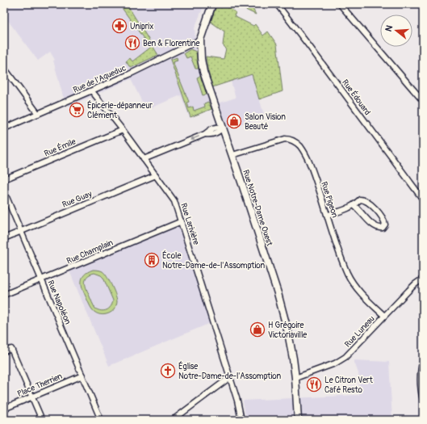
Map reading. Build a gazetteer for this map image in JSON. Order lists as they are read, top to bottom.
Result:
{
  "streets": {
    "street": [
      "Rue de l'Aqueduc",
      "Rue Édouard",
      "Rue Émile",
      "Rue Guay",
      "Rue Pigeon",
      "Rue Notre-Dame Ouest",
      "Rue Larivière",
      "Rue Champlain",
      "Rue Napoléon",
      "Rue Luneau",
      "Place Therrien"
    ]
  },
  "crossings": [
    ["Rue de l'Aqueduc", "Rue Notre-Dame Ouest"],
    ["Rue de l'Aqueduc", "Rue Larivière"],
    ["Rue Émile", "Rue Larivière"],
    ["Rue Guay", "Rue Larivière"],
    ["Rue Guay", "Rue Napoléon"],
    ["Rue Pigeon", "Rue Notre-Dame Ouest"],
    ["Rue Pigeon", "Rue Luneau"],
    ["Rue Notre-Dame Ouest", "Rue Luneau"],
    ["Rue Larivière", "Rue Champlain"],
    ["Rue Champlain", "Rue Napoléon"],
    ["Rue Napoléon", "Place Therrien"]
  ],
  "places": {
    "pharmacy": ["Uniprix"],
    "restaurant": ["Ben & Florentine", "Le Citron Vert Café Resto"],
    "supermarket": ["Épicerie-dépanneur Clément"],
    "shop": ["Salon Vision Beauté", "H Grégoire Victoriaville"],
    "building": ["École Notre-Dame-de-l'Assomption"],
    "church": ["Église Notre-Dame-de-l'Assomption"]
  },
  "north": "left"
}
